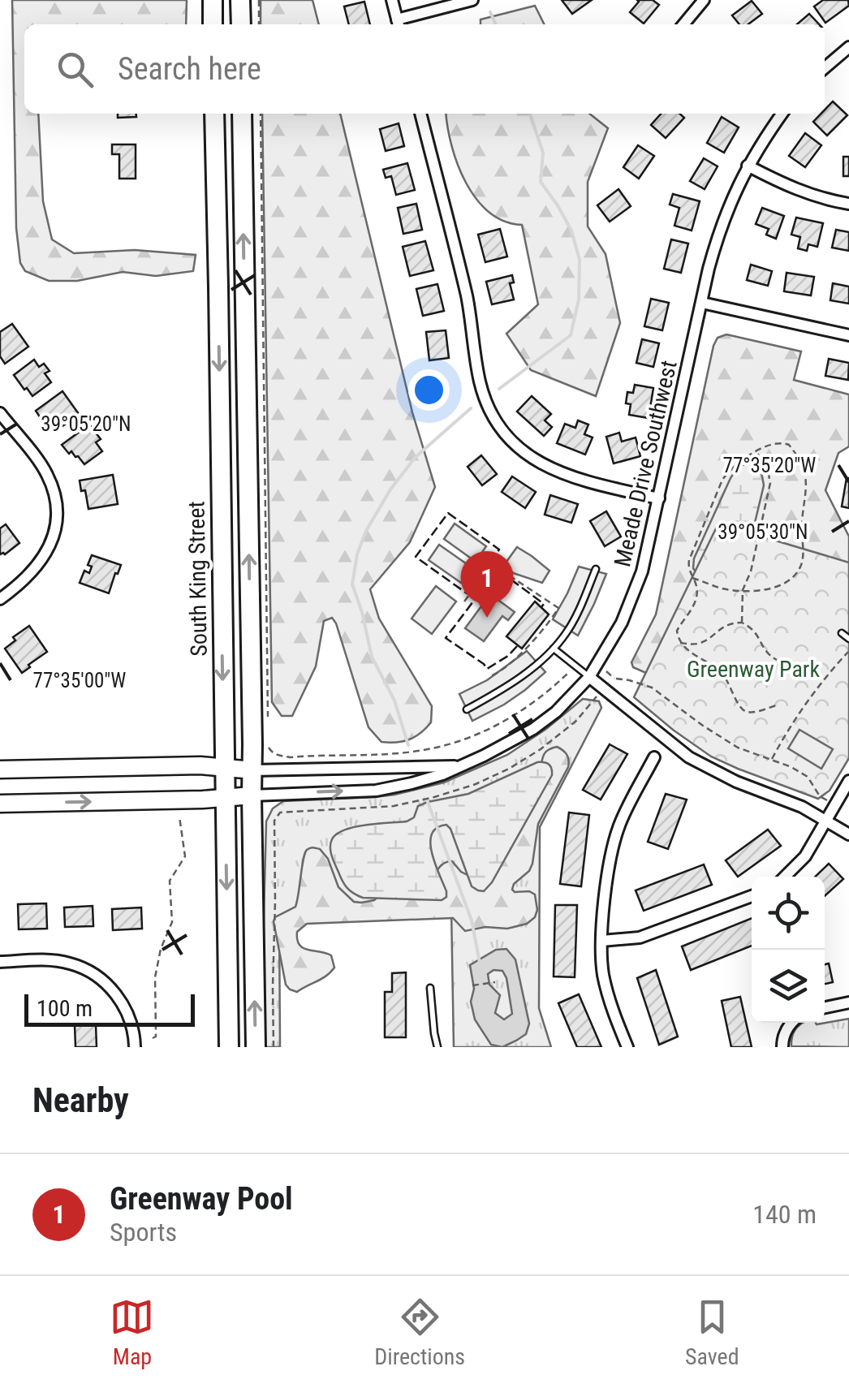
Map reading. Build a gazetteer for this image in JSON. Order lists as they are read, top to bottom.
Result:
{
  "streets": {
    "highway": ["South King Street"],
    "street": ["Meade Drive Southwest"]
  },
  "parks": ["Greenway Park"],
  "scale_bar": "100 m",
  "page": {
    "search": "Search here",
    "pins": "1",
    "scale": "100 m",
    "heading": "Nearby",
    "list": [
      {
        "mark": "1",
        "name": "Greenway Pool",
        "note": "Sports",
        "value": "140 m"
      }
    ],
    "nav": ["Map", "Directions", "Saved"]
  },
  "coordinates": [
    "39°05'20\"N",
    "77°35'20\"W",
    "39°05'30\"N",
    "77°35'00\"W"
  ]
}
